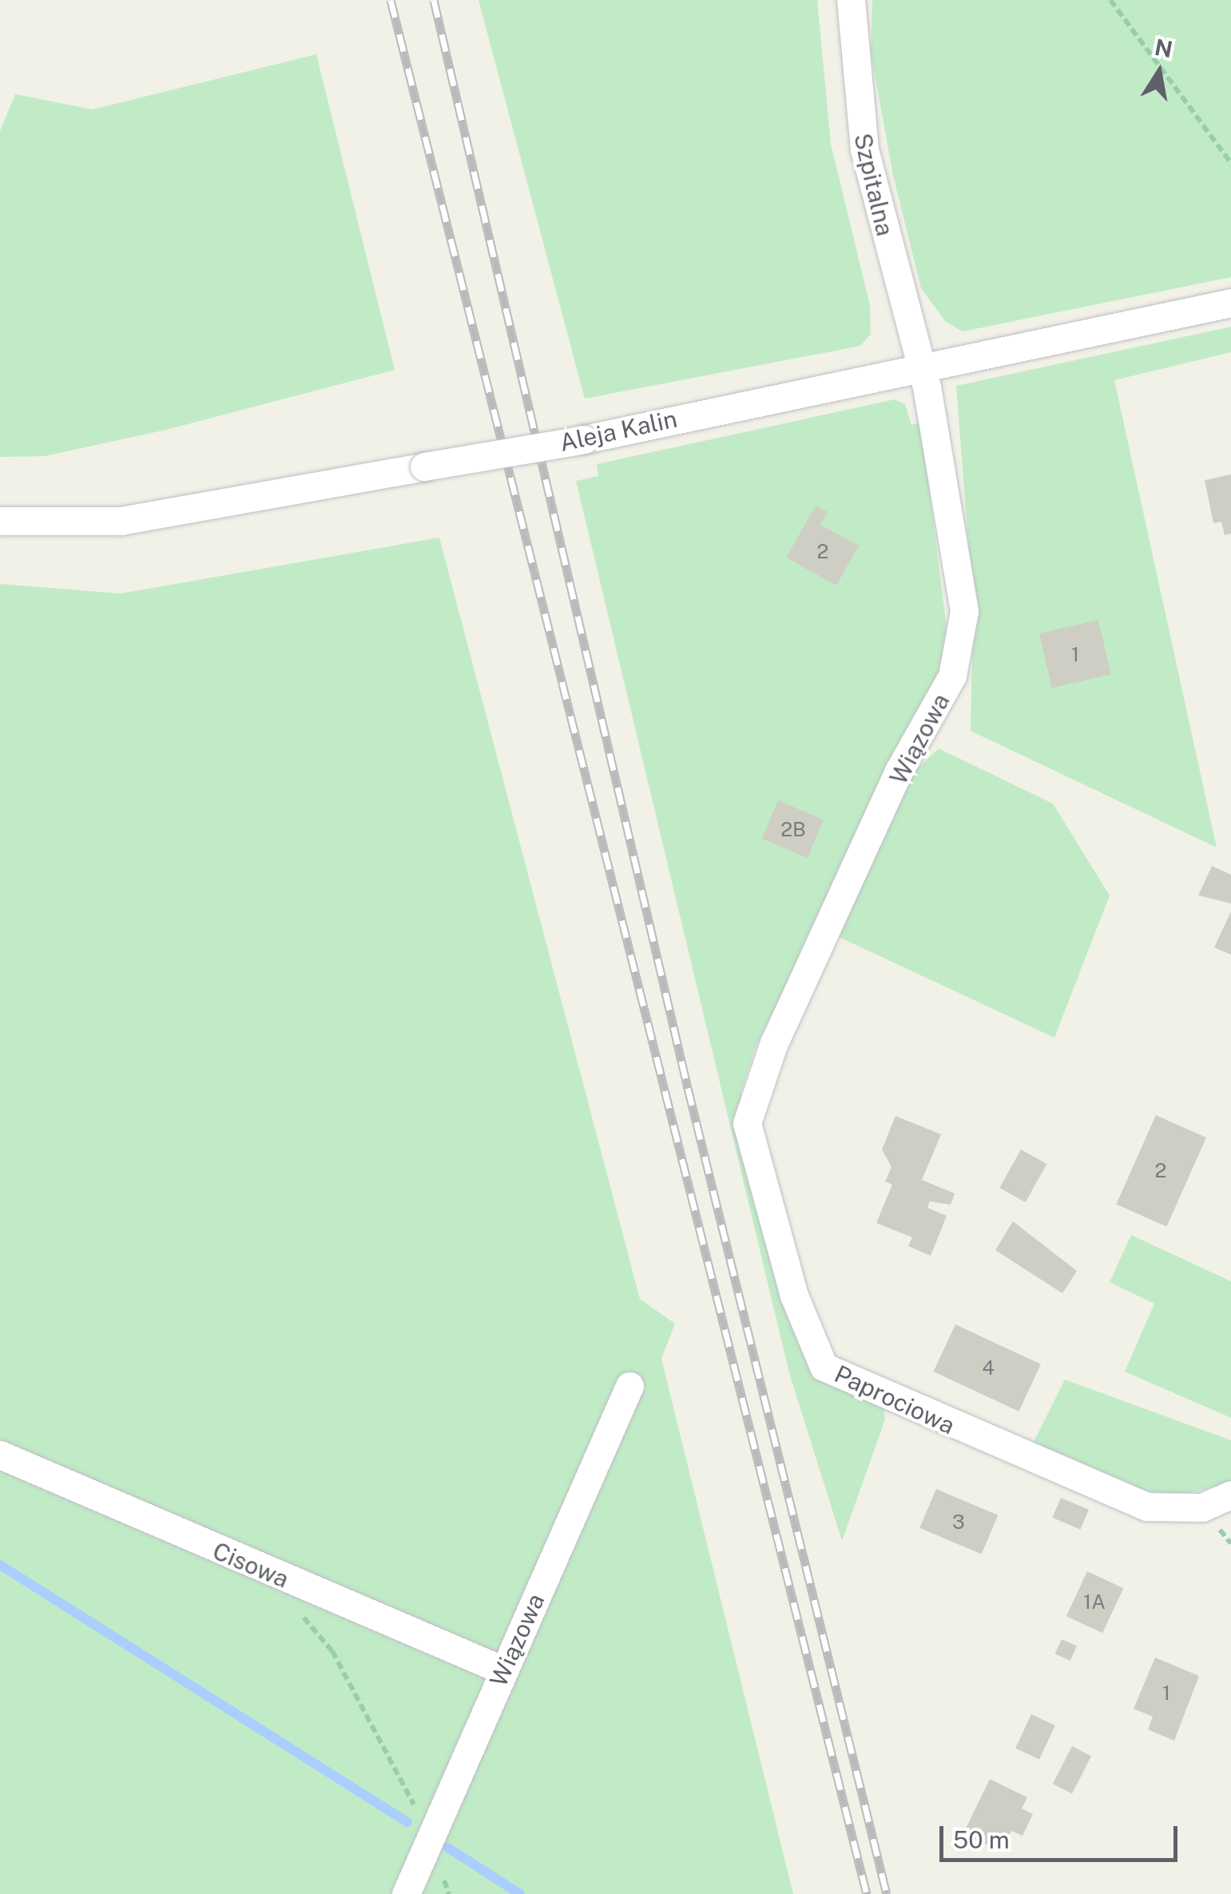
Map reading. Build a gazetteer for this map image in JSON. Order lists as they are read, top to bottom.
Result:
{
  "streets": {
    "street": [
      "Szpitalna",
      "Aleja Kalin",
      "Wiązowa",
      "Paprociowa",
      "Cisowa"
    ]
  },
  "crossings": [
    ["Szpitalna", "Aleja Kalin"],
    ["Szpitalna", "Wiązowa"],
    ["Aleja Kalin", "Wiązowa"],
    ["Wiązowa", "Paprociowa"],
    ["Wiązowa", "Cisowa"]
  ],
  "house_numbers": [
    "2",
    "1",
    "2B",
    "2",
    "4",
    "3",
    "1A",
    "1"
  ],
  "scale_bar": "50 m",
  "north": "top"
}
